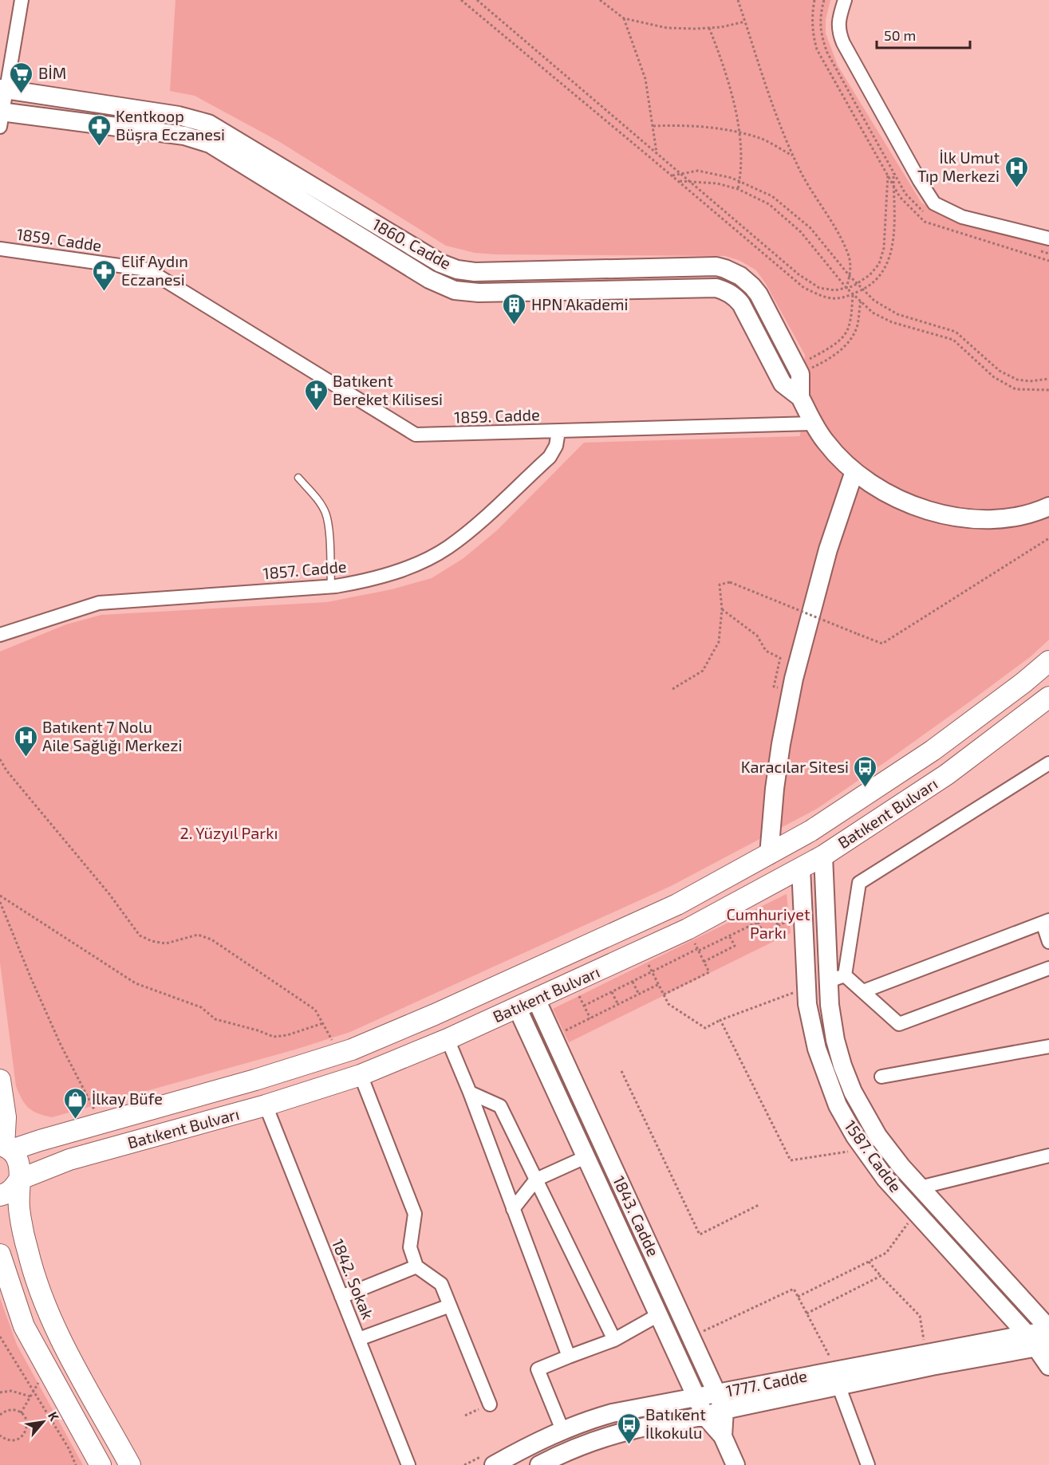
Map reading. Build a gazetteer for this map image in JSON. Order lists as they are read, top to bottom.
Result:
{
  "streets": {
    "main road": ["Batıkent Bulvarı"],
    "street": [
      "1859. Cadde",
      "1860. Cadde",
      "1857. Cadde",
      "1587. Cadde",
      "1843. Cadde",
      "1842. Sokak",
      "1777. Cadde"
    ]
  },
  "crossings": [
    ["1859. Cadde", "1860. Cadde"],
    ["1859. Cadde", "1857. Cadde"],
    ["Batıkent Bulvarı", "1587. Cadde"],
    ["Batıkent Bulvarı", "1843. Cadde"],
    ["Batıkent Bulvarı", "1842. Sokak"],
    ["1587. Cadde", "1777. Cadde"],
    ["1843. Cadde", "1777. Cadde"]
  ],
  "parks": ["2. Yüzyıl Parkı", "Cumhuriyet Parkı"],
  "places": {
    "supermarket": ["BİM"],
    "pharmacy": ["Kentkoop Büşra Eczanesi", "Elif Aydın Eczanesi"],
    "hospital": ["İlk Umut Tıp Merkezi", "Batıkent 7 Nolu Aile Sağlığı Merkezi"],
    "building": ["HPN Akademi"],
    "church": ["Batıkent Bereket Kilisesi"],
    "bus stop": ["Karacılar Sitesi", "Batıkent İlkokulu"],
    "shop": ["İlkay Büfe"]
  },
  "scale_bar": "50 m",
  "north": "top right"
}
